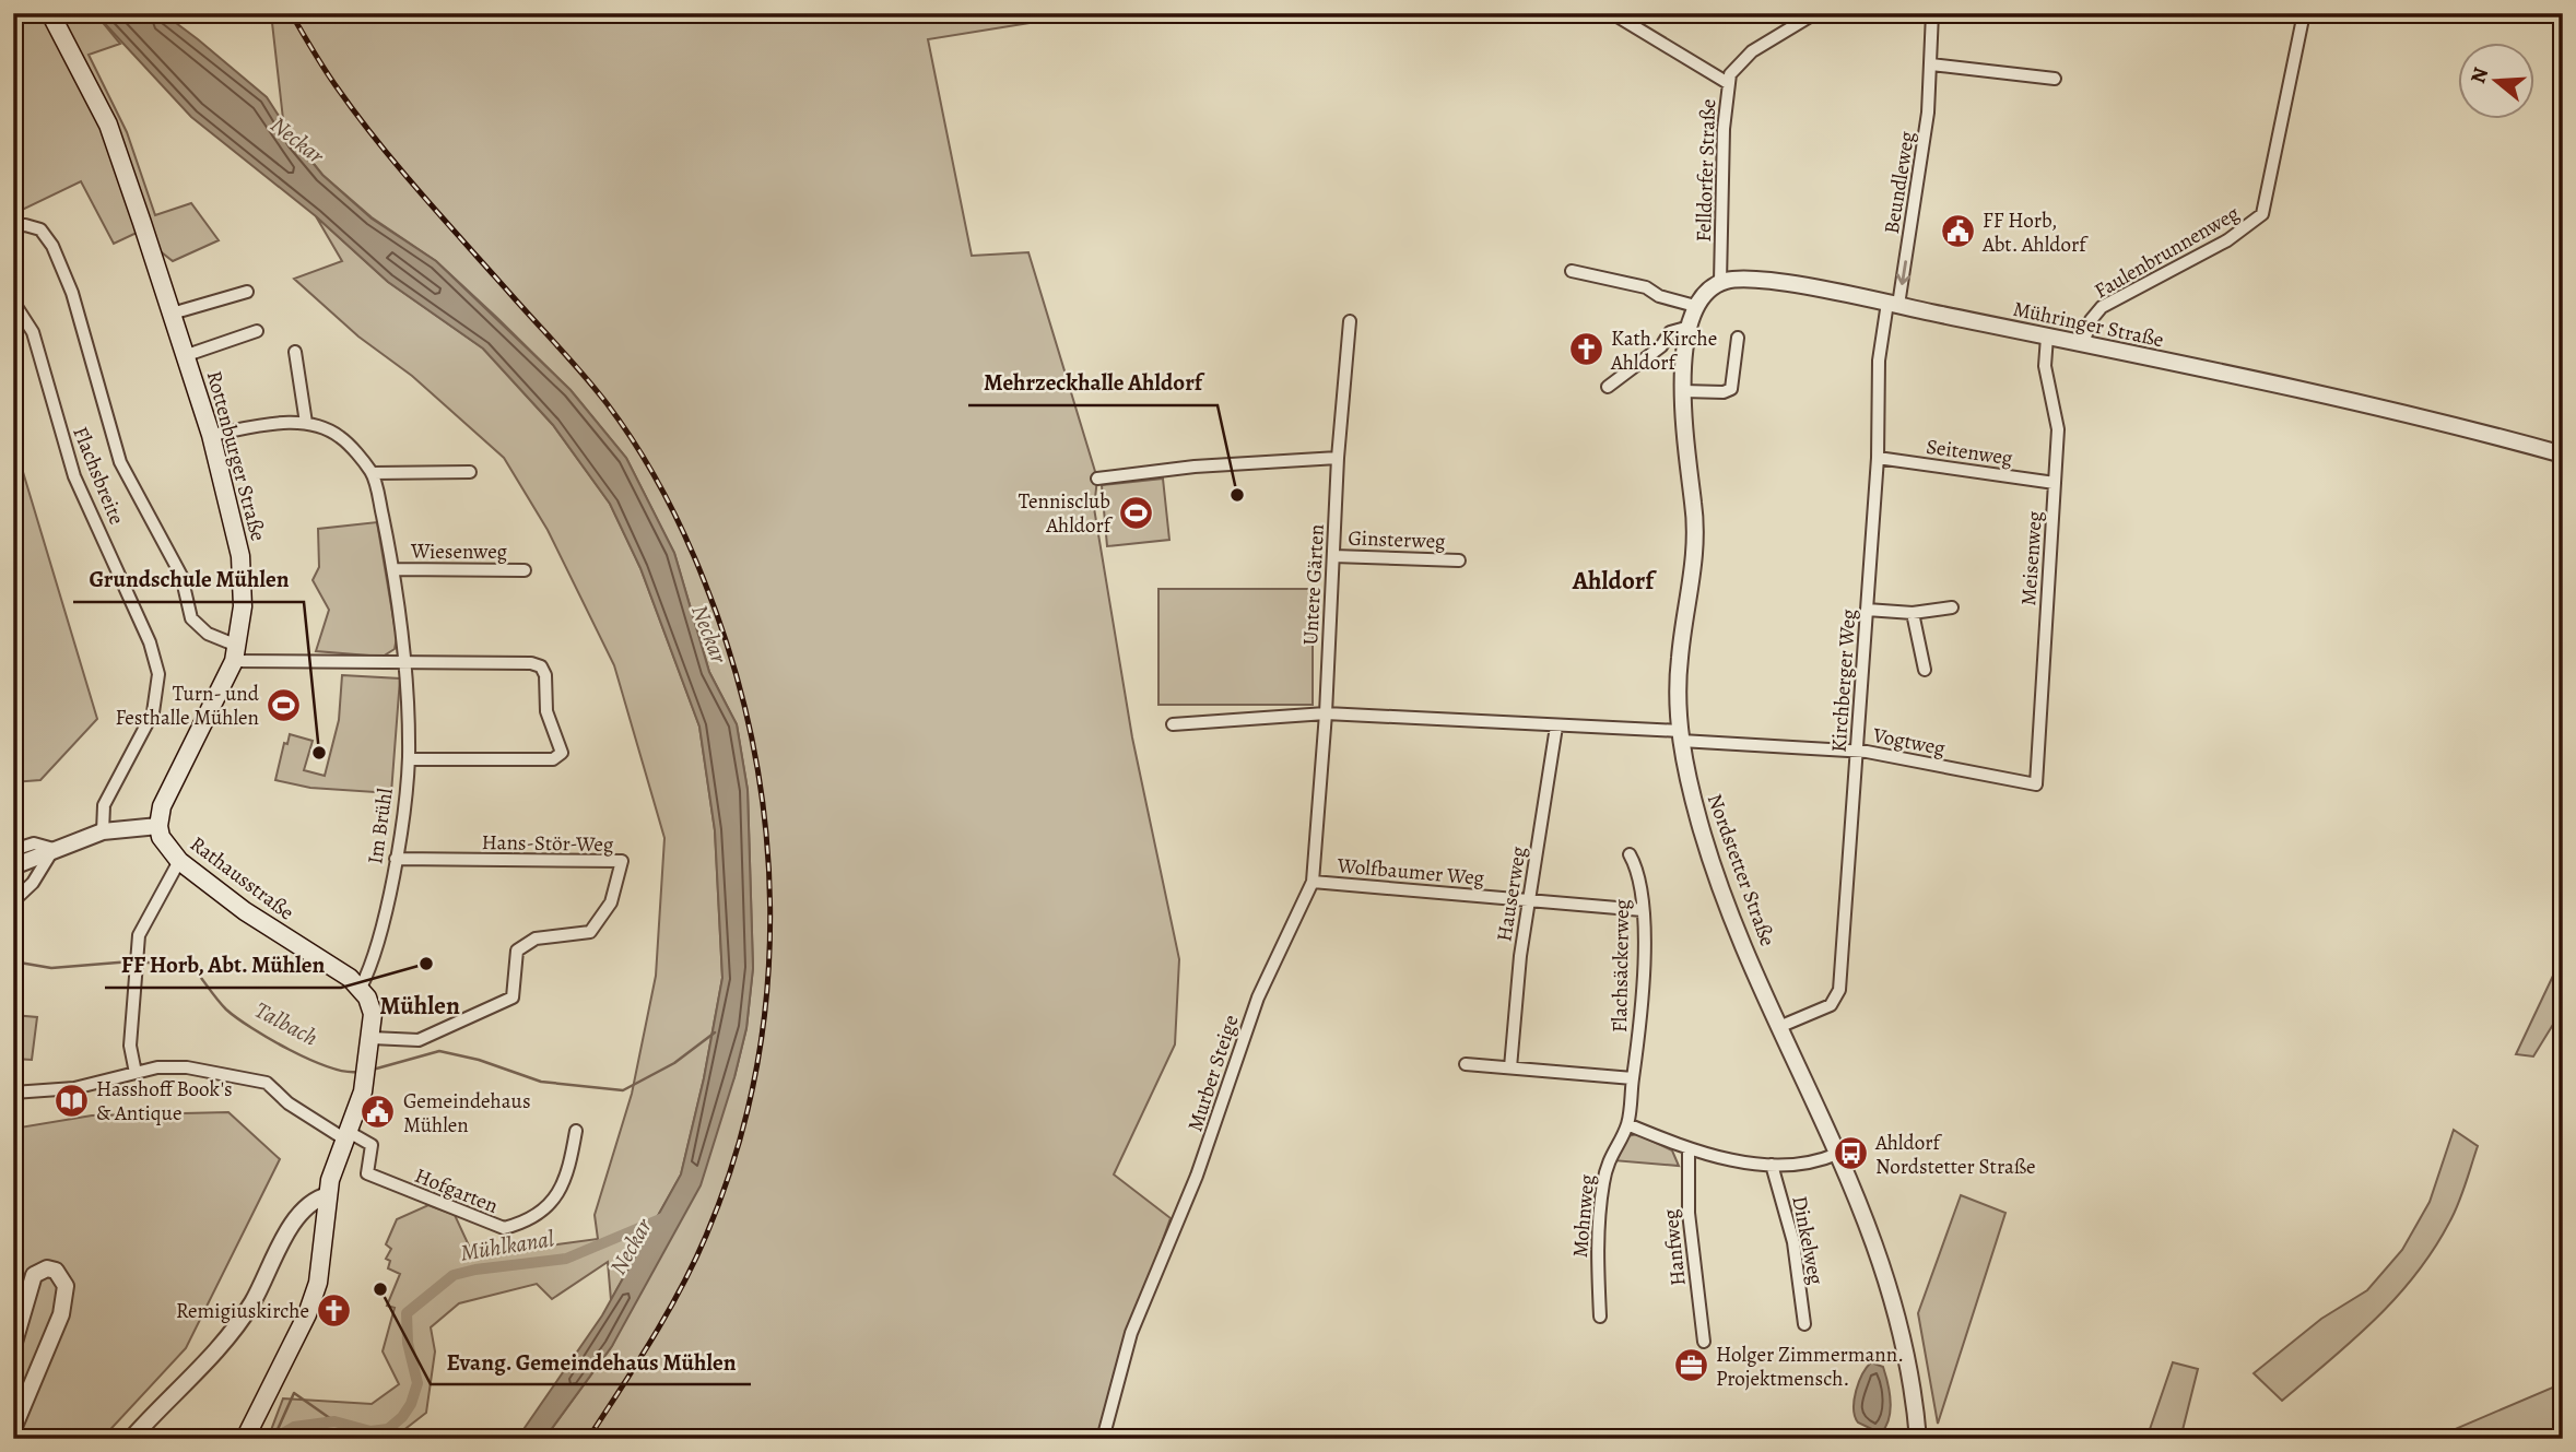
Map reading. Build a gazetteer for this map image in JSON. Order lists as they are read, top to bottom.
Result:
{
  "streets": {
    "main road": ["Rottenburger Straße", "Rathausstraße"],
    "street": [
      "Felldorfer Straße",
      "Beundleweg",
      "Faulenbrunnenweg",
      "Mühringer Straße",
      "Seitenweg",
      "Flachsbreite",
      "Ginsterweg",
      "Wiesenweg",
      "Meisenweg",
      "Untere Gärten",
      "Kirchberger Weg",
      "Vogtweg",
      "Im Brühl",
      "Hans-Stör-Weg",
      "Nordstetter Straße",
      "Wolfbaumer Weg",
      "Hauserweg",
      "Flachsäckerweg",
      "Murber Steige",
      "Hofgarten",
      "Mohnweg",
      "Dinkelweg",
      "Hanfweg"
    ]
  },
  "crossings": [
    ["Felldorfer Straße", "Mühringer Straße"],
    ["Beundleweg", "Mühringer Straße"],
    ["Beundleweg", "Kirchberger Weg"],
    ["Faulenbrunnenweg", "Mühringer Straße"],
    ["Mühringer Straße", "Meisenweg"],
    ["Mühringer Straße", "Kirchberger Weg"],
    ["Seitenweg", "Meisenweg"],
    ["Seitenweg", "Kirchberger Weg"],
    ["Rottenburger Straße", "Flachsbreite"],
    ["Rottenburger Straße", "Im Brühl"],
    ["Rottenburger Straße", "Rathausstraße"],
    ["Ginsterweg", "Untere Gärten"],
    ["Wiesenweg", "Im Brühl"],
    ["Meisenweg", "Vogtweg"],
    ["Untere Gärten", "Murber Steige"],
    ["Kirchberger Weg", "Vogtweg"],
    ["Kirchberger Weg", "Nordstetter Straße"],
    ["Vogtweg", "Nordstetter Straße"],
    ["Im Brühl", "Hans-Stör-Weg"],
    ["Im Brühl", "Rathausstraße"],
    ["Wolfbaumer Weg", "Hauserweg"],
    ["Wolfbaumer Weg", "Flachsäckerweg"],
    ["Wolfbaumer Weg", "Murber Steige"],
    ["Flachsäckerweg", "Mohnweg"]
  ],
  "one_way": ["Beundleweg"],
  "districts": ["Ahldorf", "Mühlen"],
  "water": ["Neckar", "Talbach", "Mühlkanal"],
  "places": {
    "public building": ["FF Horb, Abt. Ahldorf", "Gemeindehaus Mühlen"],
    "church": ["Kath. Kirche Ahldorf", "Remigiuskirche"],
    "other": [
      "Mehrzeckhalle Ahldorf",
      "Grundschule Mühlen",
      "FF Horb, Abt. Mühlen",
      "Evang. Gemeindehaus Mühlen"
    ],
    "sports": ["Tennisclub Ahldorf", "Turn- und Festhalle Mühlen"],
    "library": ["Hasshoff Book's & Antique"],
    "bus stop": ["Ahldorf Nordstetter Straße"],
    "office": ["Holger Zimmermann. Projektmensch."]
  },
  "north": "left"
}
